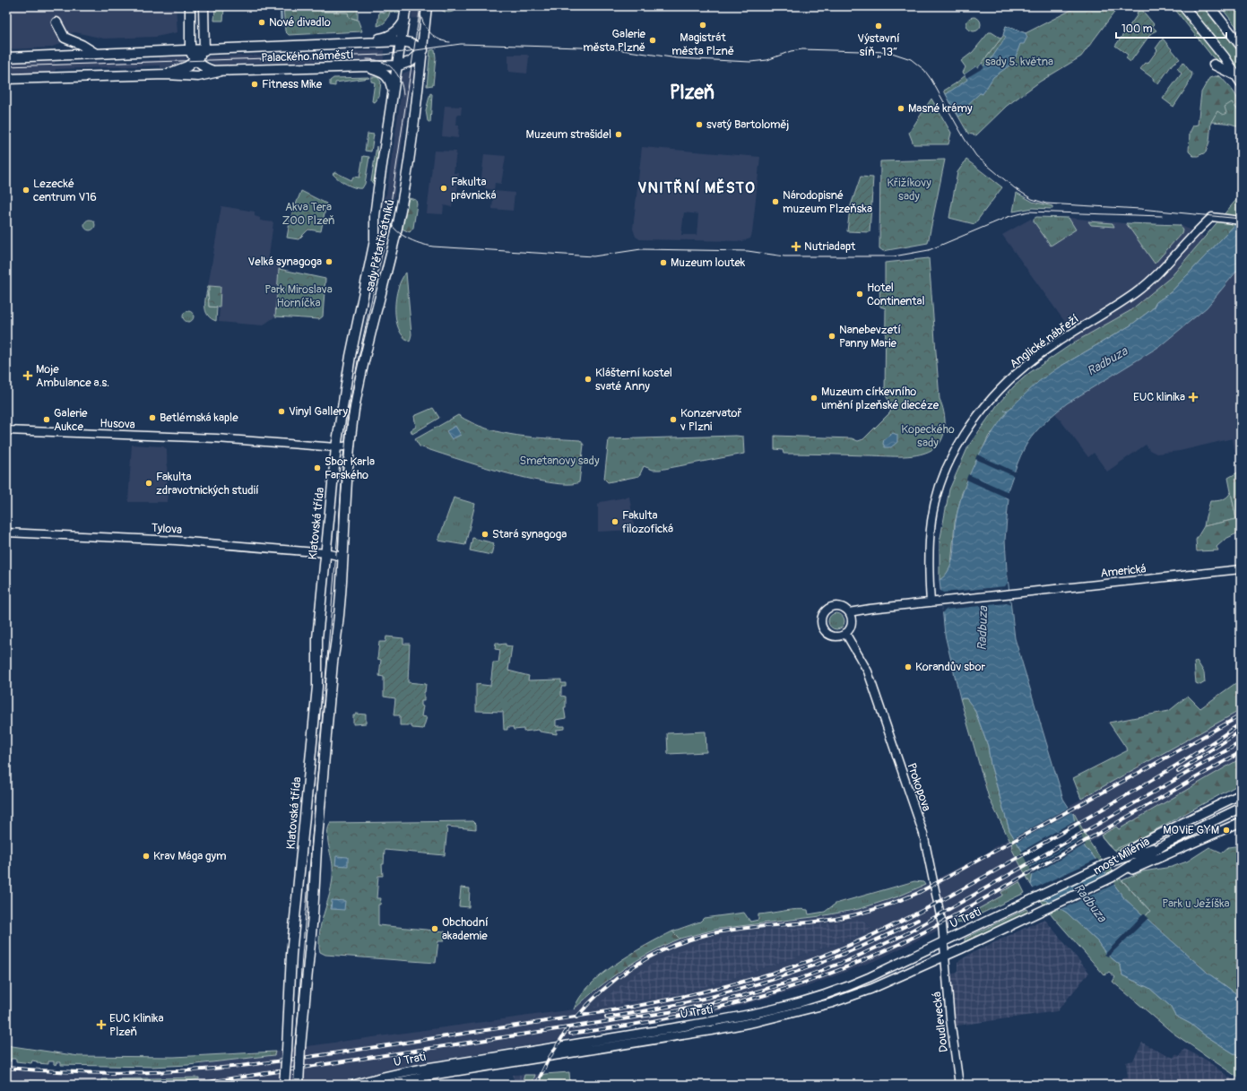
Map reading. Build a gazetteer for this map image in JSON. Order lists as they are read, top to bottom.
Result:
{
  "streets": {
    "main road": [
      "Palackého náměstí",
      "sady Pětatřicátníků",
      "Klatovská třída",
      "most Milénia",
      "U Trati"
    ],
    "street": [
      "Anglické nábřeží",
      "Husova",
      "Tylova",
      "Americká",
      "Prokopova",
      "Doudlevecká"
    ]
  },
  "crossings": [
    ["Palackého náměstí", "sady Pětatřicátníků"],
    ["sady Pětatřicátníků", "Husova"],
    ["sady Pětatřicátníků", "Klatovská třída"],
    ["Anglické nábřeží", "Americká"],
    ["Husova", "Klatovská třída"],
    ["Klatovská třída", "Tylova"],
    ["Prokopova", "U Trati"],
    ["Prokopova", "Doudlevecká"],
    ["most Milénia", "U Trati"],
    ["U Trati", "Doudlevecká"]
  ],
  "districts": ["Plzeň", "VNITŘNÍ MĚSTO"],
  "water": ["Radbuza"],
  "parks": [
    "sady 5. května",
    "Křižíkovy sady",
    "Akva Tera ZOO Plzeň",
    "Park Miroslava Horníčka",
    "Kopeckého sady",
    "Smetanovy sady",
    "Park u Ježíška"
  ],
  "places": {
    "other": [
      "Nové divadlo",
      "Magistrát města Plzně",
      "Výstavní síň „13“",
      "Galerie města Plzně",
      "Fitness Mike",
      "Masné krámy",
      "svatý Bartoloměj",
      "Muzeum strašidel",
      "Fakulta právnická",
      "Lezecké centrum V16",
      "Národopisné muzeum Plzeňska",
      "Velká synagoga",
      "Muzeum loutek",
      "Hotel Continental",
      "Nanebevzetí Panny Marie",
      "Klášterní kostel svaté Anny",
      "Muzeum církevního umění plzeňské diecéze",
      "Vinyl Gallery",
      "Betlémská kaple",
      "Galerie Aukce",
      "Konzervatoř v Plzni",
      "Sbor Karla Farského",
      "Fakulta zdravotnických studií",
      "Fakulta filozofická",
      "Stará synagoga",
      "Korandův sbor",
      "MOViE GYM",
      "Krav Mága gym",
      "Obchodní akademie"
    ],
    "health": [
      "Nutriadapt",
      "Moje Ambulance a.s.",
      "EUC klinika",
      "EUC Klinika Plzeň"
    ]
  },
  "scale_bar": "100 m"
}
